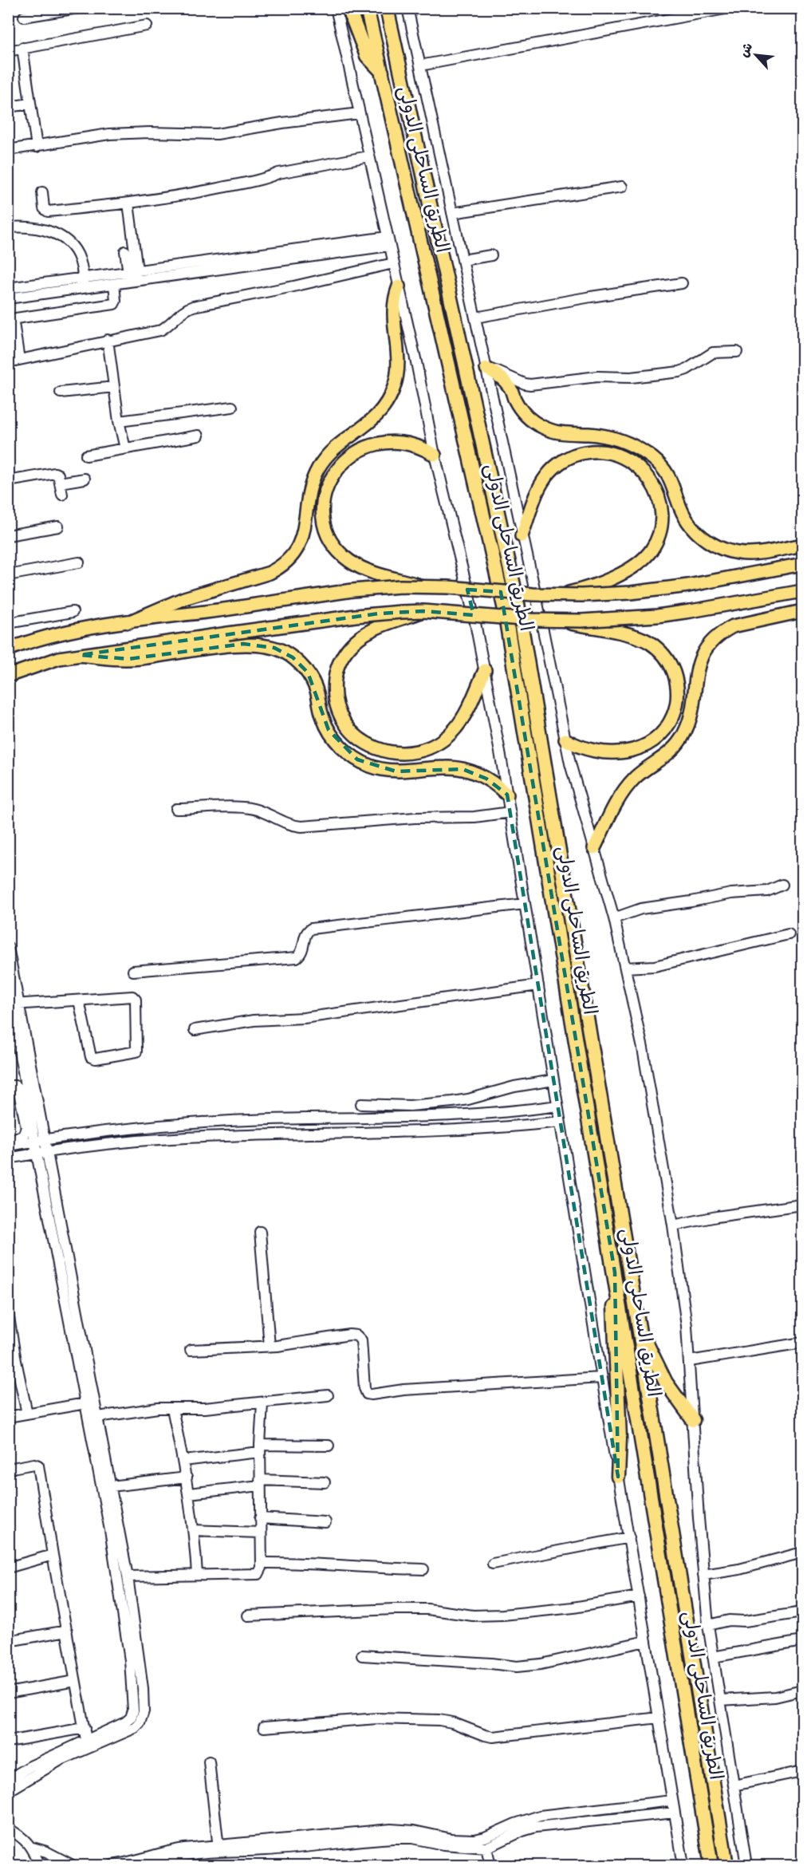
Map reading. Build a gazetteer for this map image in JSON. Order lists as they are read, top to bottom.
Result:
{
  "streets": {
    "highway": ["الطريق الساحلى الدولى"]
  },
  "north": "top left"
}
